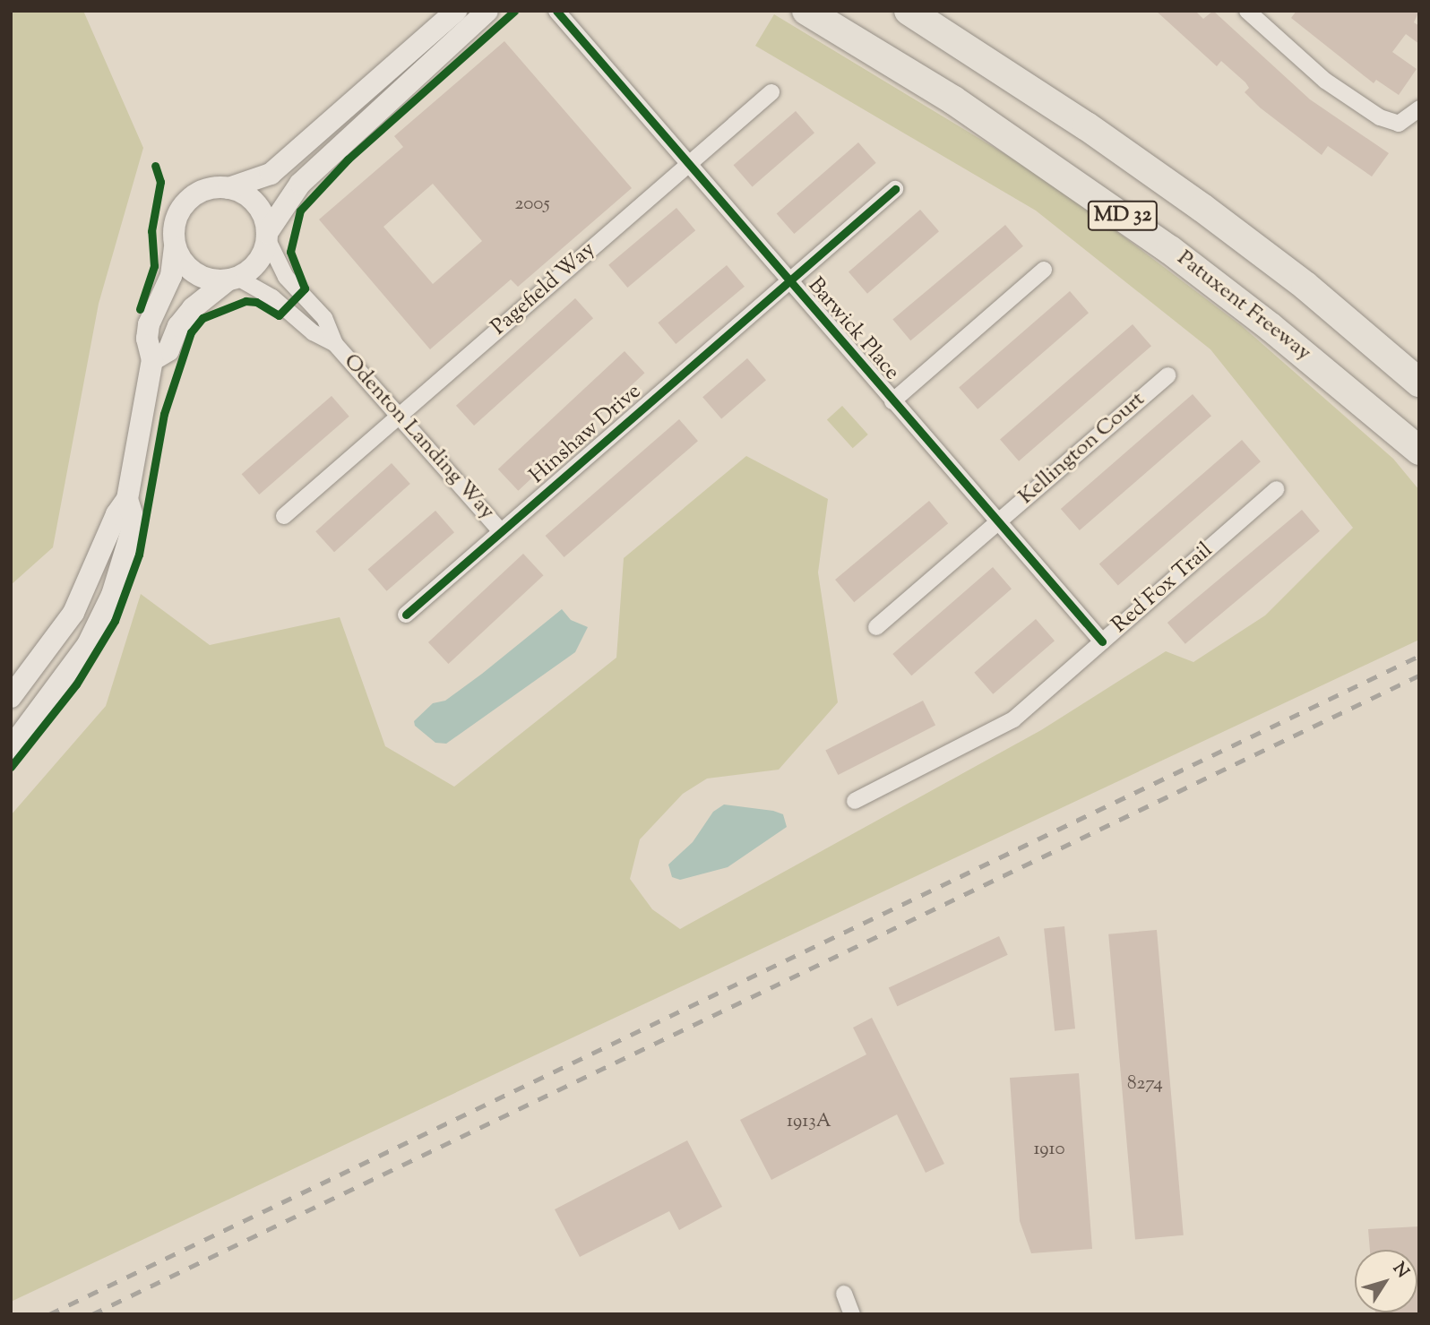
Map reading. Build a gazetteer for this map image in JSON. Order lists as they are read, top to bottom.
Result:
{
  "streets": {
    "highway": ["MD 32", "Patuxent Freeway"],
    "street": [
      "Pagefield Way",
      "Barwick Place",
      "Hinshaw Drive",
      "Odenton Landing Way",
      "Kellington Court",
      "Red Fox Trail"
    ]
  },
  "crossings": [
    ["Pagefield Way", "Barwick Place"],
    ["Pagefield Way", "Odenton Landing Way"],
    ["Barwick Place", "Hinshaw Drive"],
    ["Barwick Place", "Kellington Court"],
    ["Barwick Place", "Red Fox Trail"],
    ["Hinshaw Drive", "Odenton Landing Way"]
  ],
  "house_numbers": [
    "2005",
    "8274",
    "1913A",
    "1910"
  ],
  "north": "top right"
}
